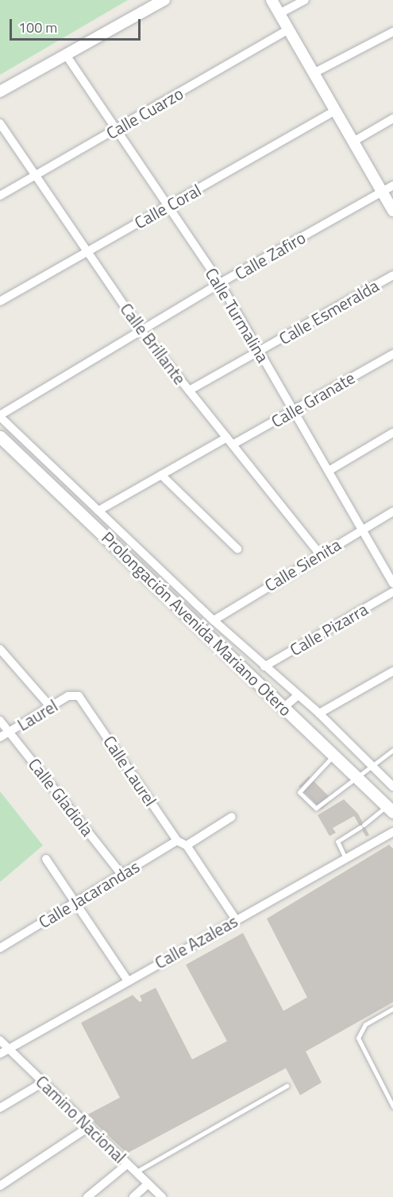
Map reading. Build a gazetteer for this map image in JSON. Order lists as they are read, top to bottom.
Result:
{
  "streets": {
    "main road": ["Prolongación Avenida Mariano Otero"],
    "street": [
      "Calle Cuarzo",
      "Calle Coral",
      "Calle Zafiro",
      "Calle Esmeralda",
      "Calle Turmalina",
      "Calle Brillante",
      "Calle Granate",
      "Calle Sienita",
      "Calle Pizarra",
      "Laurel",
      "Calle Laurel",
      "Calle Gladiola",
      "Calle Jacarandas",
      "Calle Azaleas",
      "Camino Nacional"
    ]
  },
  "crossings": [
    ["Calle Cuarzo", "Calle Turmalina"],
    ["Calle Cuarzo", "Calle Brillante"],
    ["Calle Coral", "Calle Turmalina"],
    ["Calle Coral", "Calle Brillante"],
    ["Calle Zafiro", "Calle Turmalina"],
    ["Calle Zafiro", "Calle Brillante"],
    ["Calle Zafiro", "Prolongación Avenida Mariano Otero"],
    ["Calle Esmeralda", "Calle Turmalina"],
    ["Calle Esmeralda", "Calle Brillante"],
    ["Calle Turmalina", "Calle Granate"],
    ["Calle Turmalina", "Calle Sienita"],
    ["Calle Brillante", "Calle Granate"],
    ["Calle Brillante", "Calle Sienita"],
    ["Calle Sienita", "Prolongación Avenida Mariano Otero"],
    ["Prolongación Avenida Mariano Otero", "Calle Pizarra"],
    ["Laurel", "Calle Laurel"],
    ["Laurel", "Calle Gladiola"],
    ["Calle Laurel", "Calle Jacarandas"],
    ["Calle Laurel", "Calle Azaleas"],
    ["Calle Gladiola", "Calle Jacarandas"],
    ["Calle Azaleas", "Camino Nacional"]
  ],
  "scale_bar": "100 m"
}
